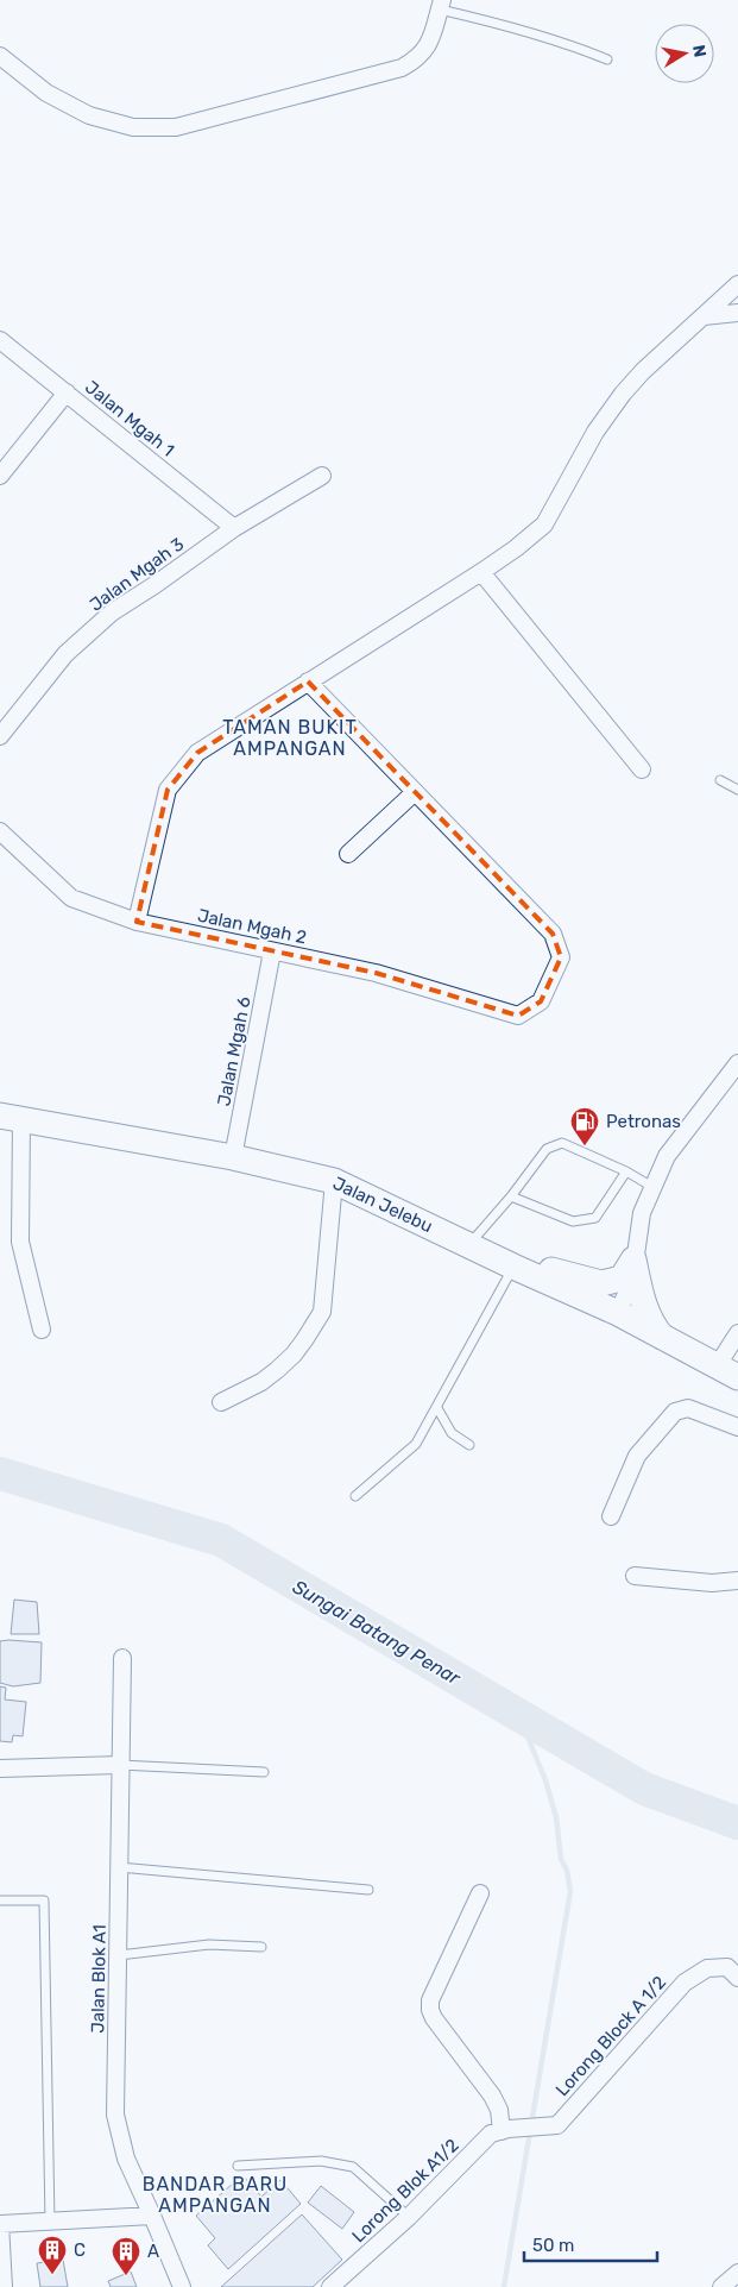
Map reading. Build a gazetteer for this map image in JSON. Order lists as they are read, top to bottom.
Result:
{
  "streets": {
    "main road": ["Jalan Jelebu"],
    "street": [
      "Jalan Mgah 1",
      "Jalan Mgah 3",
      "Jalan Mgah 2",
      "Jalan Mgah 6",
      "Jalan Blok A1",
      "Lorong Block A 1/2",
      "Lorong Blok A1/2"
    ]
  },
  "crossings": [
    ["Jalan Mgah 1", "Jalan Mgah 3"],
    ["Jalan Mgah 2", "Jalan Mgah 6"],
    ["Jalan Mgah 6", "Jalan Jelebu"],
    ["Lorong Block A 1/2", "Lorong Blok A1/2"]
  ],
  "districts": ["TAMAN BUKIT AMPANGAN", "BANDAR BARU AMPANGAN"],
  "water": ["Sungai Batang Penar"],
  "places": {
    "fuel station": ["Petronas"],
    "building": ["C", "A"]
  },
  "scale_bar": "50 m",
  "north": "right"
}
